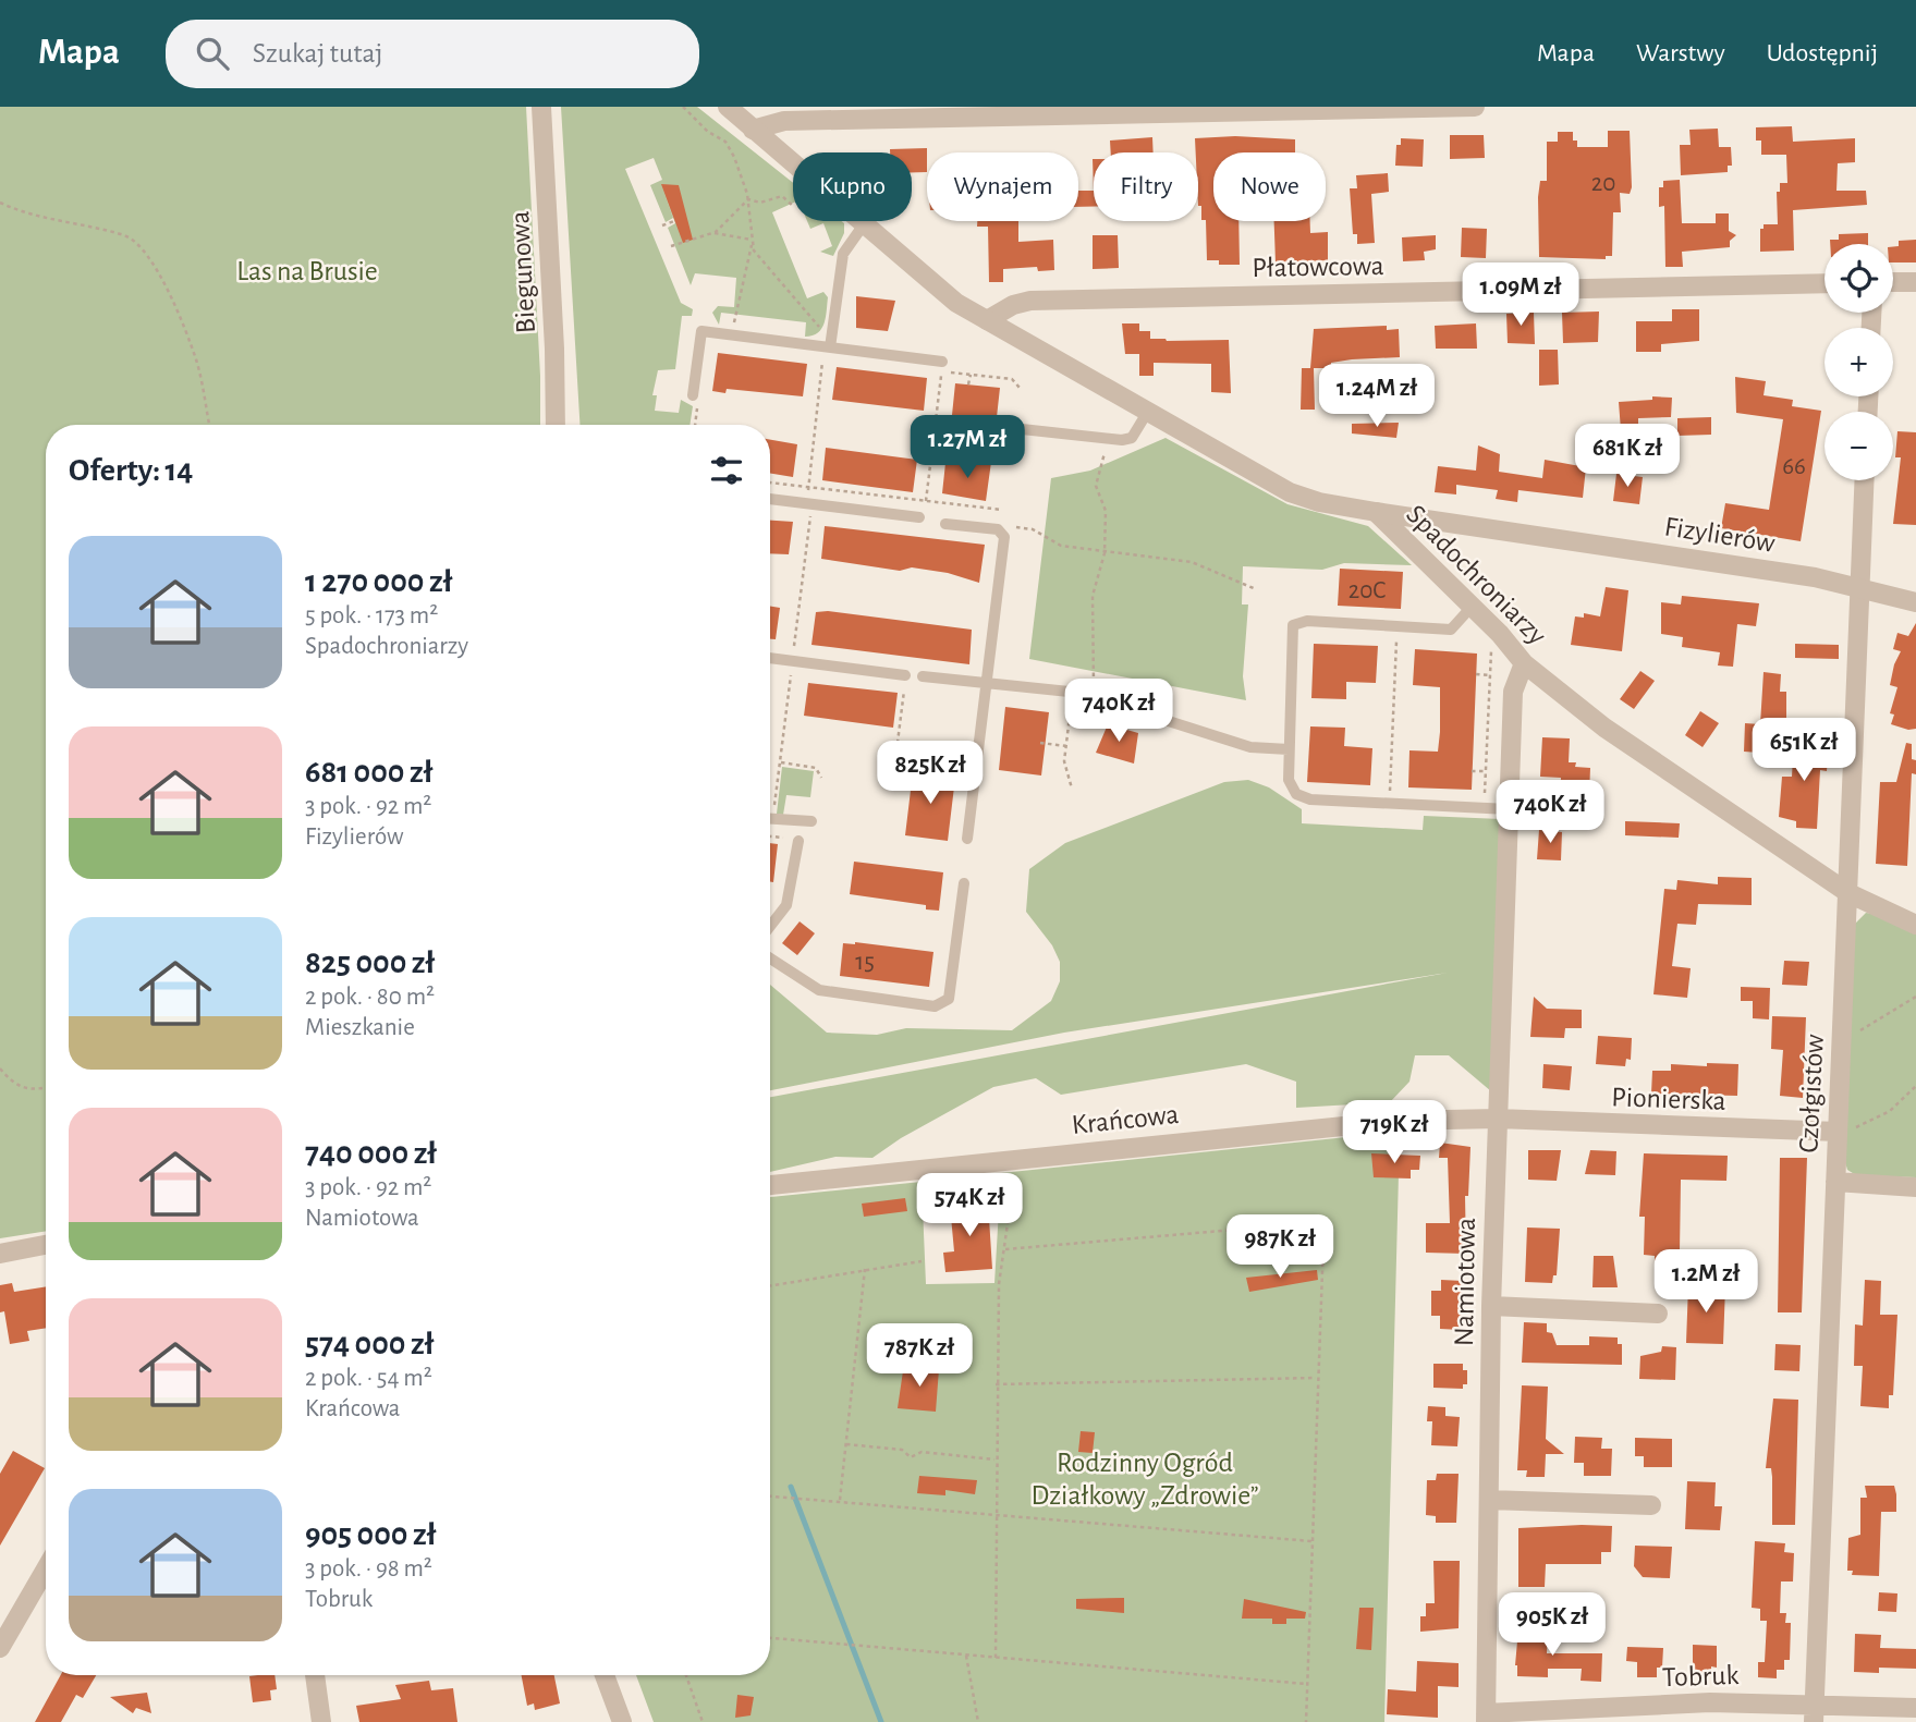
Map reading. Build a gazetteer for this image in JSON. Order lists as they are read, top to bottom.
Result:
{
  "streets": {
    "street": [
      "Płatowcowa",
      "Biegunowa",
      "Fizylierów",
      "Spadochroniarzy",
      "Czołgistów",
      "Pionierska",
      "Krańcowa",
      "Namiotowa",
      "Tobruk"
    ]
  },
  "crossings": [
    ["Płatowcowa", "Spadochroniarzy"],
    ["Fizylierów", "Spadochroniarzy"],
    ["Fizylierów", "Czołgistów"],
    ["Spadochroniarzy", "Czołgistów"],
    ["Spadochroniarzy", "Namiotowa"],
    ["Czołgistów", "Pionierska"],
    ["Czołgistów", "Tobruk"],
    ["Pionierska", "Krańcowa"],
    ["Pionierska", "Namiotowa"],
    ["Krańcowa", "Namiotowa"],
    ["Namiotowa", "Tobruk"]
  ],
  "parks": ["Las na Brusie", "Rodzinny Ogród Działkowy „Zdrowie”"],
  "house_numbers": [
    "20",
    "66",
    "20C",
    "15"
  ],
  "page": {
    "header": "Mapa",
    "search": "Szukaj tutaj",
    "nav": ["Mapa", "Warstwy", "Udostępnij"],
    "chip": [
      "Kupno",
      "Wynajem",
      "Filtry",
      "Nowe"
    ],
    "map_buttons": ["+", "−"],
    "price": [
      "1.09M zł",
      "1.24M zł",
      "1.27M zł",
      "681K zł",
      "740K zł",
      "651K zł",
      "825K zł",
      "740K zł",
      "719K zł",
      "574K zł",
      "987K zł",
      "1.2M zł",
      "787K zł",
      "905K zł"
    ],
    "heading": "Oferty: 14",
    "list": [
      {
        "name": "1 270 000 zł",
        "note": "5 pok. · 173 m² · Spadochroniarzy"
      },
      {
        "name": "681 000 zł",
        "note": "3 pok. · 92 m² · Fizylierów"
      },
      {
        "name": "825 000 zł",
        "note": "2 pok. · 80 m² · Mieszkanie"
      },
      {
        "name": "740 000 zł",
        "note": "3 pok. · 92 m² · Namiotowa"
      },
      {
        "name": "574 000 zł",
        "note": "2 pok. · 54 m² · Krańcowa"
      },
      {
        "name": "905 000 zł",
        "note": "3 pok. · 98 m² · Tobruk"
      }
    ]
  }
}
